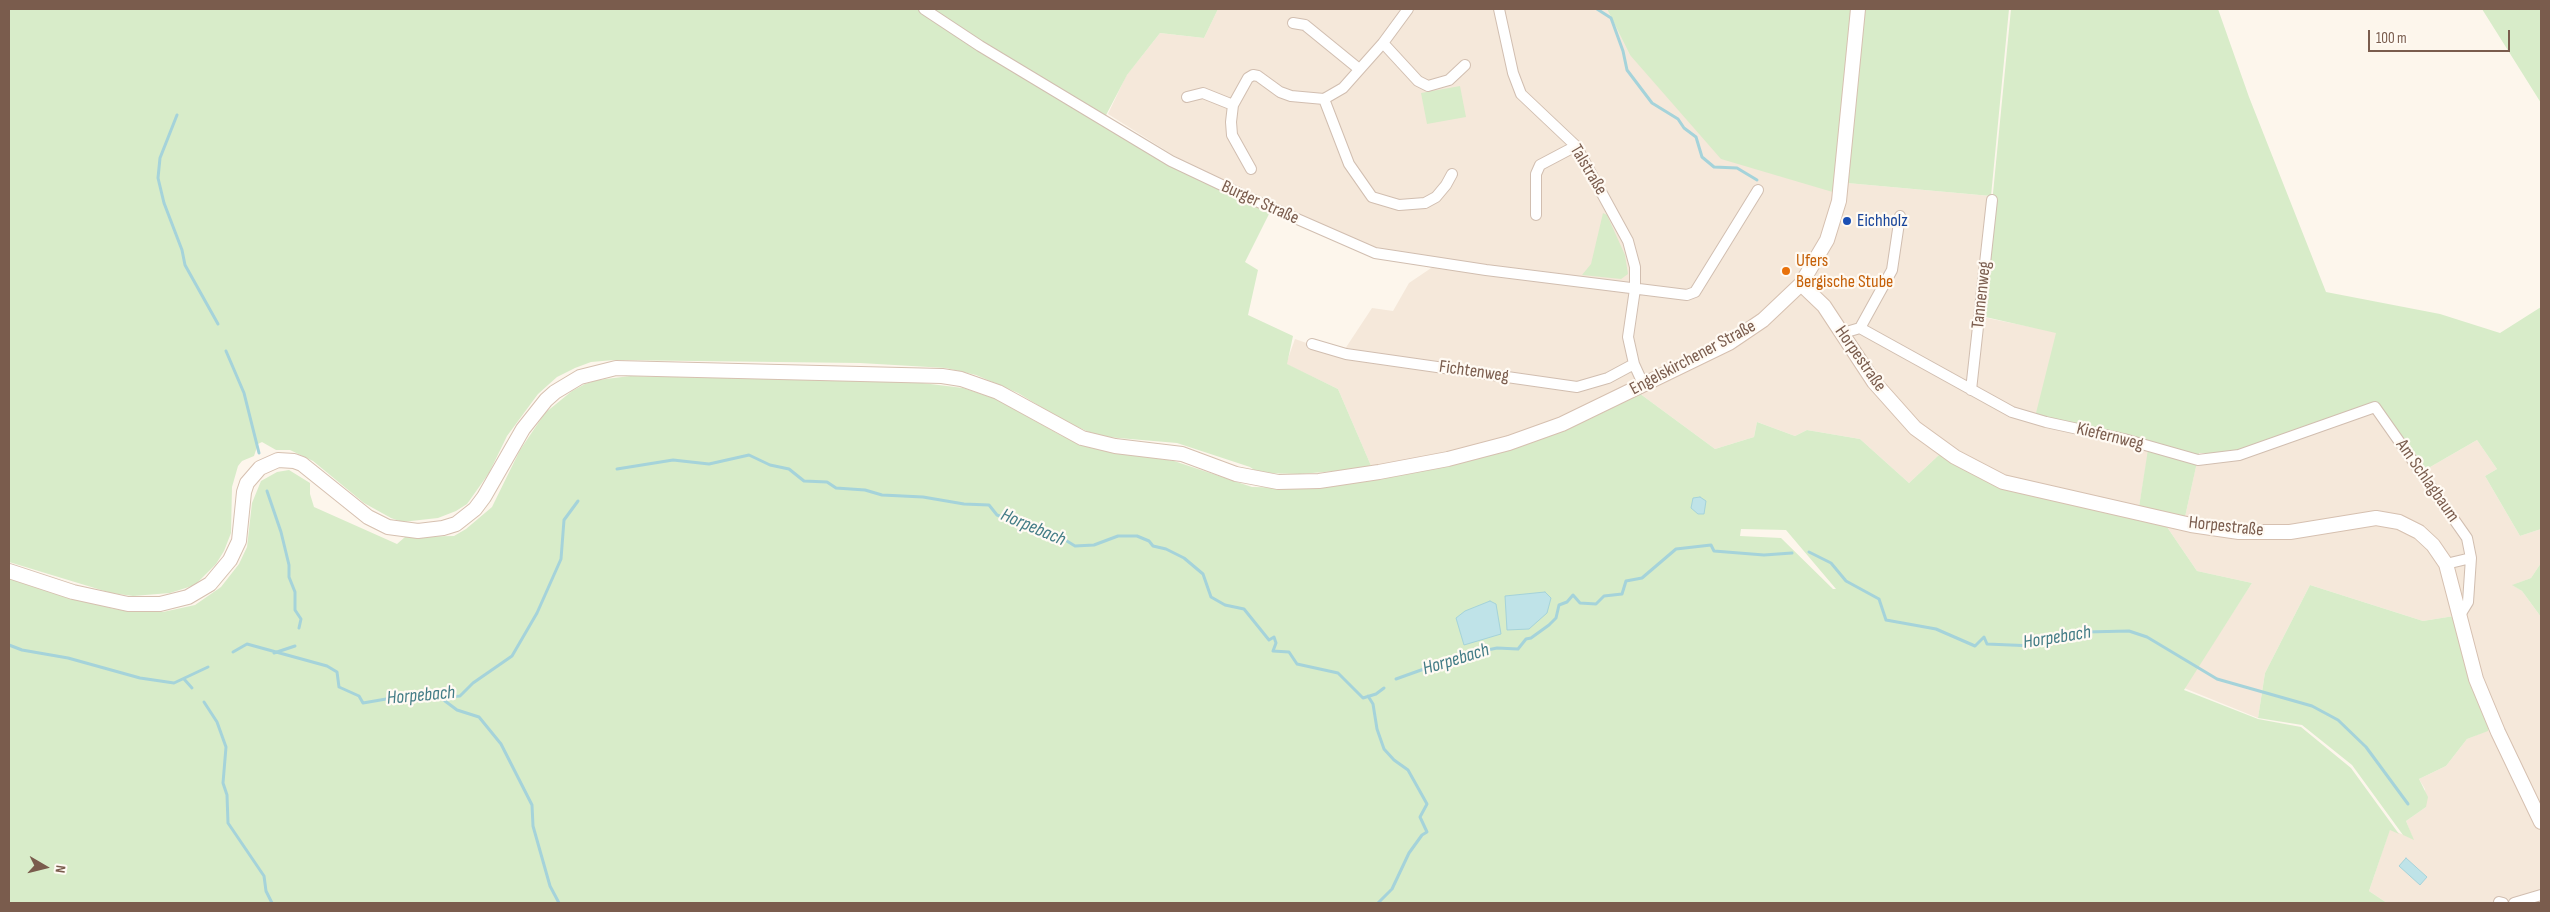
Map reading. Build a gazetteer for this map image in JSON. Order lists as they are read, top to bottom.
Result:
{
  "streets": {
    "street": [
      "Talstraße",
      "Burger Straße",
      "Tannenweg",
      "Engelskirchener Straße",
      "Horpestraße",
      "Fichtenweg",
      "Kiefernweg",
      "Am Schlagbaum"
    ]
  },
  "crossings": [
    ["Talstraße", "Burger Straße"],
    ["Talstraße", "Engelskirchener Straße"],
    ["Talstraße", "Fichtenweg"],
    ["Tannenweg", "Kiefernweg"],
    ["Engelskirchener Straße", "Horpestraße"],
    ["Horpestraße", "Am Schlagbaum"],
    ["Kiefernweg", "Am Schlagbaum"]
  ],
  "water": ["Horpebach"],
  "places": ["Eichholz", "Ufers Bergische Stube"],
  "scale_bar": "100 m",
  "north": "right"
}
